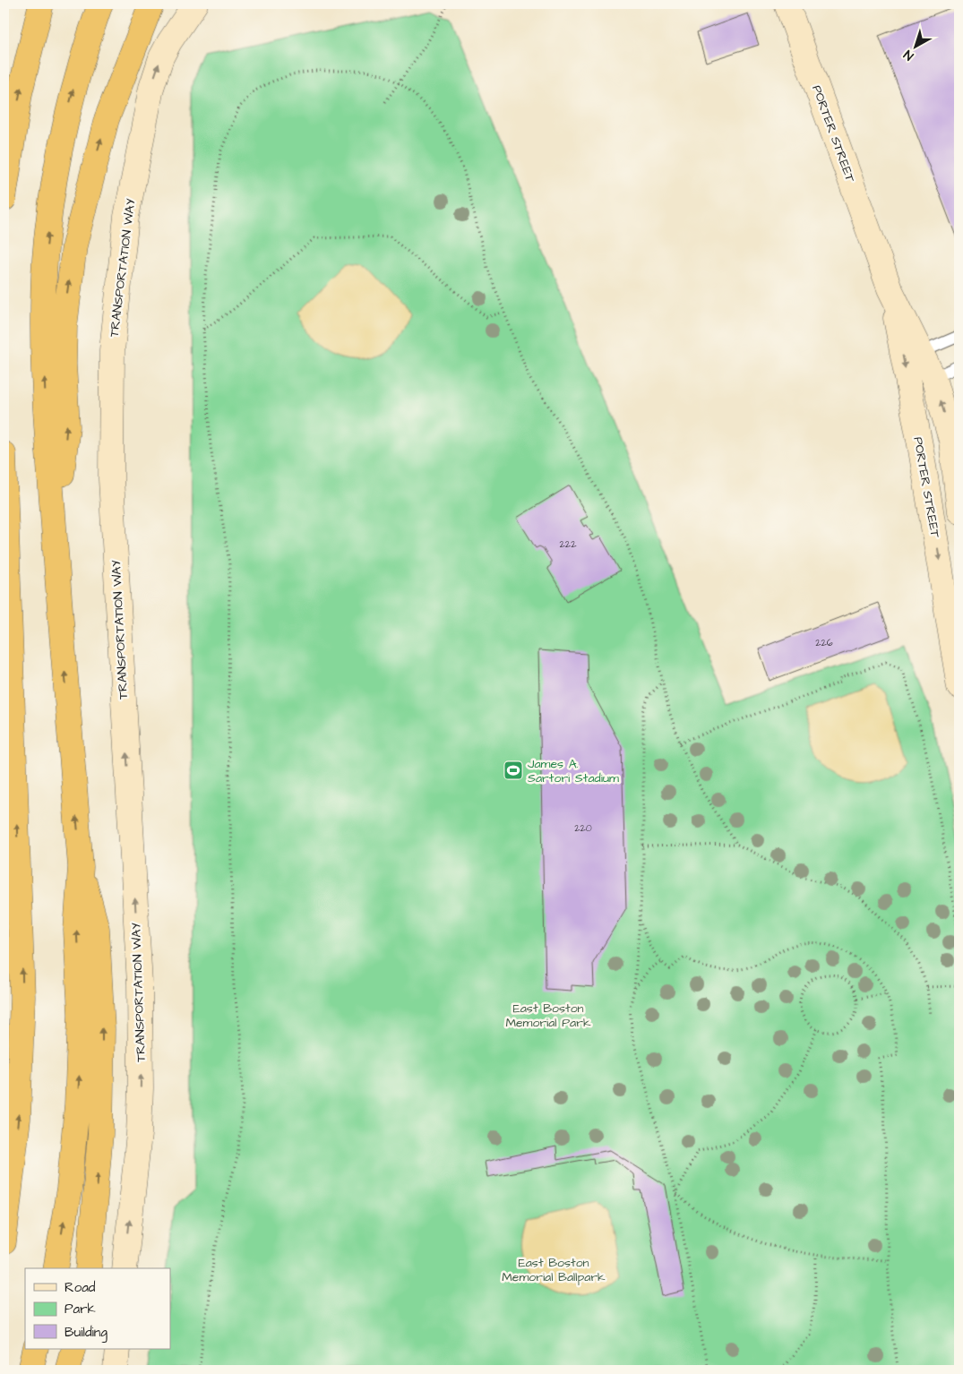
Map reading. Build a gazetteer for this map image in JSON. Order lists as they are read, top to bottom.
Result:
{
  "streets": {
    "main road": ["PORTER STREET", "TRANSPORTATION WAY"]
  },
  "one_way": ["TRANSPORTATION WAY"],
  "parks": ["East Boston Memorial Park", "East Boston Memorial Ballpark"],
  "places": {
    "sports": ["James A. Sartori Stadium"]
  },
  "house_numbers": ["222", "226", "220"],
  "legend": ["Road", "Park", "Building"],
  "north": "bottom left"
}
